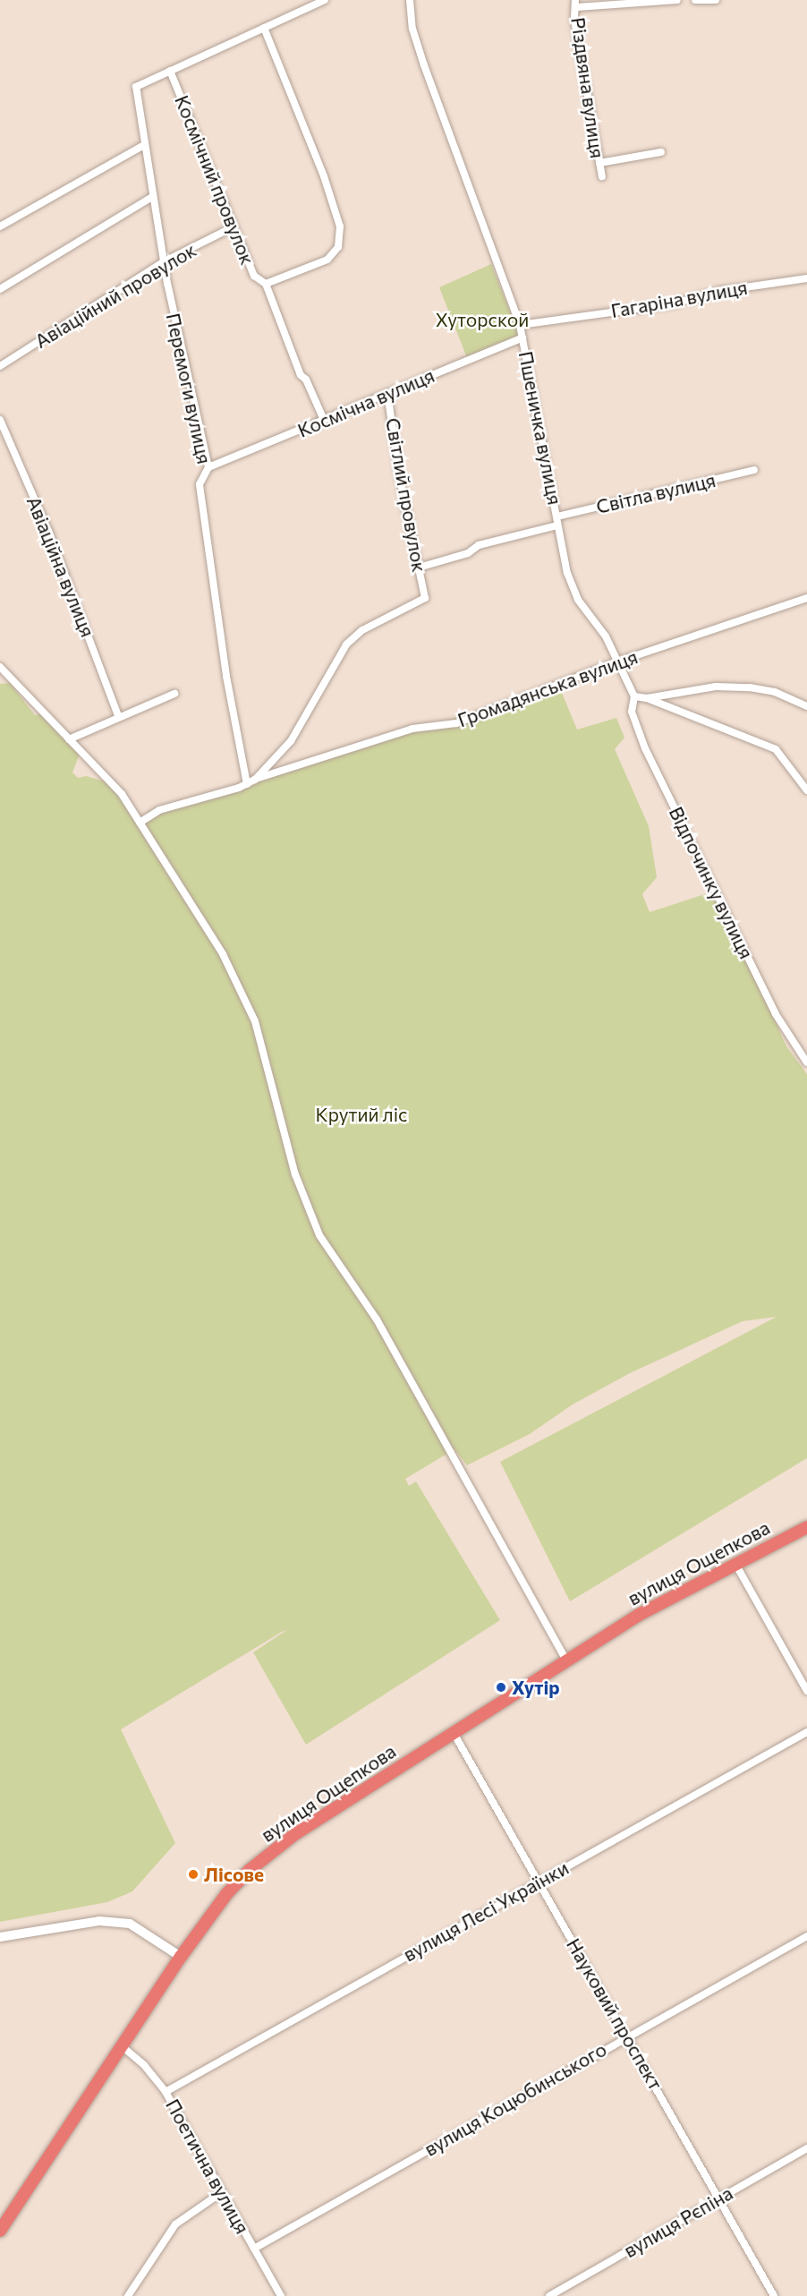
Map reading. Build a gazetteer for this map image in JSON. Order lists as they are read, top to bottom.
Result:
{
  "streets": {
    "highway": ["вулиця Ощепкова"],
    "street": [
      "Різдвяна вулиця",
      "Космічний провулок",
      "Авіаційний провулок",
      "Гагаріна вулиця",
      "Перемоги вулиця",
      "Космічна вулиця",
      "Пшеничка вулиця",
      "Світла вулиця",
      "Світлий провулок",
      "Авіаційна вулиця",
      "Громадянська вулиця",
      "Відпочинку вулиця",
      "вулиця Лесі Українки",
      "Науковий проспект",
      "вулиця Коцюбинського",
      "Поетична вулиця",
      "вулиця Рєпіна"
    ]
  },
  "crossings": [
    ["Космічний провулок", "Авіаційний провулок"],
    ["Космічний провулок", "Перемоги вулиця"],
    ["Авіаційний провулок", "Перемоги вулиця"],
    ["Гагаріна вулиця", "Пшеничка вулиця"],
    ["Перемоги вулиця", "Космічна вулиця"],
    ["Космічна вулиця", "Пшеничка вулиця"],
    ["Космічна вулиця", "Світлий провулок"],
    ["Пшеничка вулиця", "Світла вулиця"],
    ["Пшеничка вулиця", "Громадянська вулиця"],
    ["Пшеничка вулиця", "Відпочинку вулиця"],
    ["Світлий провулок", "Громадянська вулиця"],
    ["вулиця Ощепкова", "Науковий проспект"],
    ["вулиця Ощепкова", "Поетична вулиця"],
    ["вулиця Лесі Українки", "Науковий проспект"],
    ["вулиця Лесі Українки", "Поетична вулиця"],
    ["Науковий проспект", "вулиця Коцюбинського"],
    ["Науковий проспект", "вулиця Рєпіна"],
    ["вулиця Коцюбинського", "Поетична вулиця"]
  ],
  "parks": ["Хуторской", "Крутий ліс"],
  "places": ["Хутір", "Лісове"]
}
